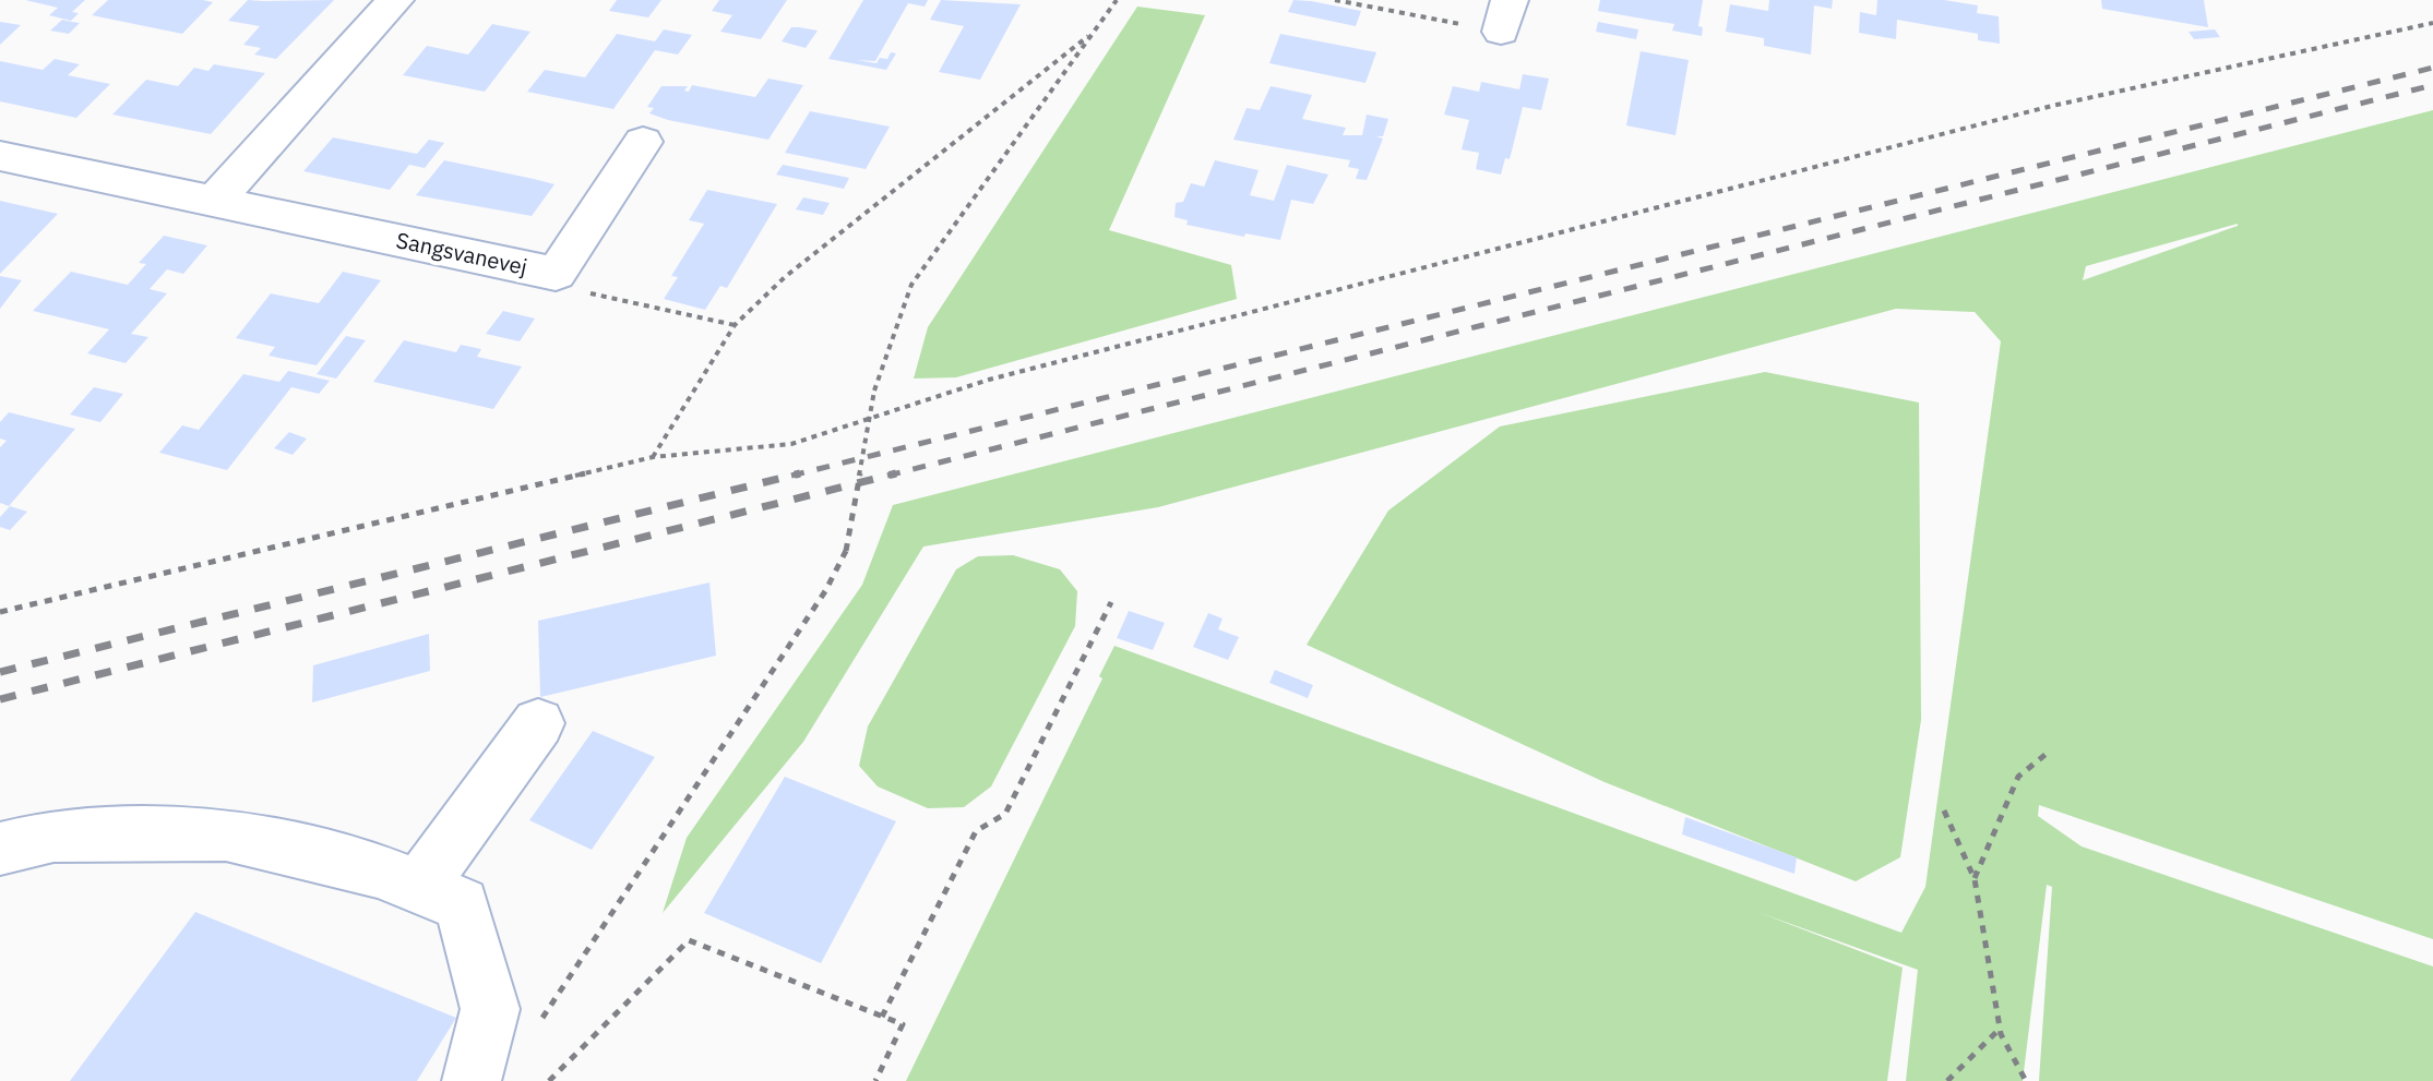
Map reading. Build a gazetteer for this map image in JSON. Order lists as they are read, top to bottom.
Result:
{
  "streets": {
    "street": ["Sangsvanevej"]
  }
}
